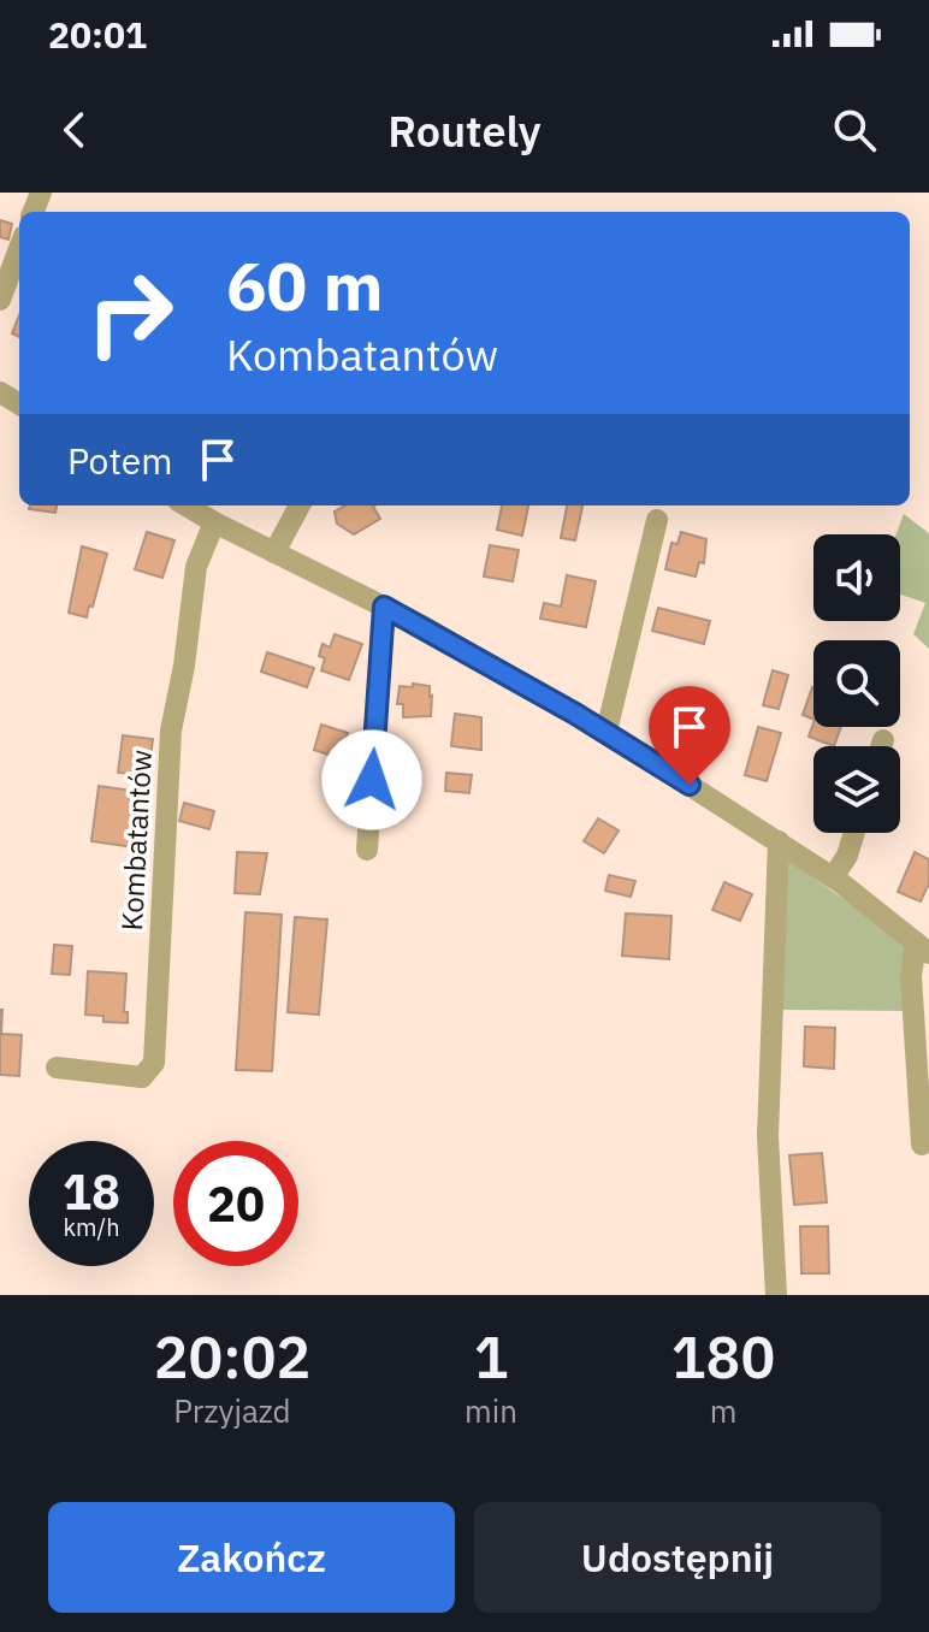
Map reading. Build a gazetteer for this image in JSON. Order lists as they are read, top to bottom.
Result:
{
  "streets": {
    "street": ["Kombatantów"]
  },
  "page": {
    "status": "20:01",
    "header": "Routely",
    "turn": ["60 m", "Kombatantów"],
    "then": "Potem",
    "speed": "18 km/h",
    "limit": "20",
    "eta": [
      "20:02",
      "Przyjazd",
      "1",
      "min",
      "180",
      "m"
    ],
    "buttons": ["Zakończ", "Udostępnij"]
  }
}
